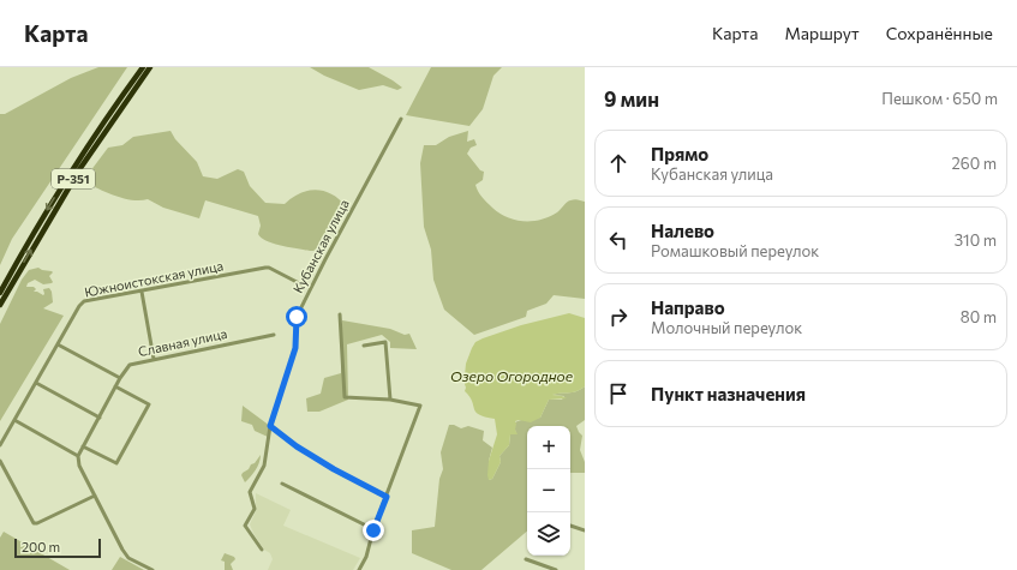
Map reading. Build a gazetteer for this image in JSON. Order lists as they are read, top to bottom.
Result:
{
  "streets": {
    "highway": ["Р-351"],
    "street": ["Кубанская улица", "Южноистокская улица", "Славная улица"]
  },
  "water": ["Озеро Огородное"],
  "scale_bar": "200 m",
  "page": {
    "header": "Карта",
    "nav": ["Карта", "Маршрут", "Сохранённые"],
    "heading": ["9 мин", "Пешком · 650 m"],
    "list": [
      ["Прямо", "Кубанская улица", "260 m"],
      ["Налево", "Ромашковый переулок", "310 m"],
      ["Направо", "Молочный переулок", "80 m"],
      "Пункт назначения"
    ],
    "map_buttons": ["+", "−"],
    "scale": "200 m"
  }
}
